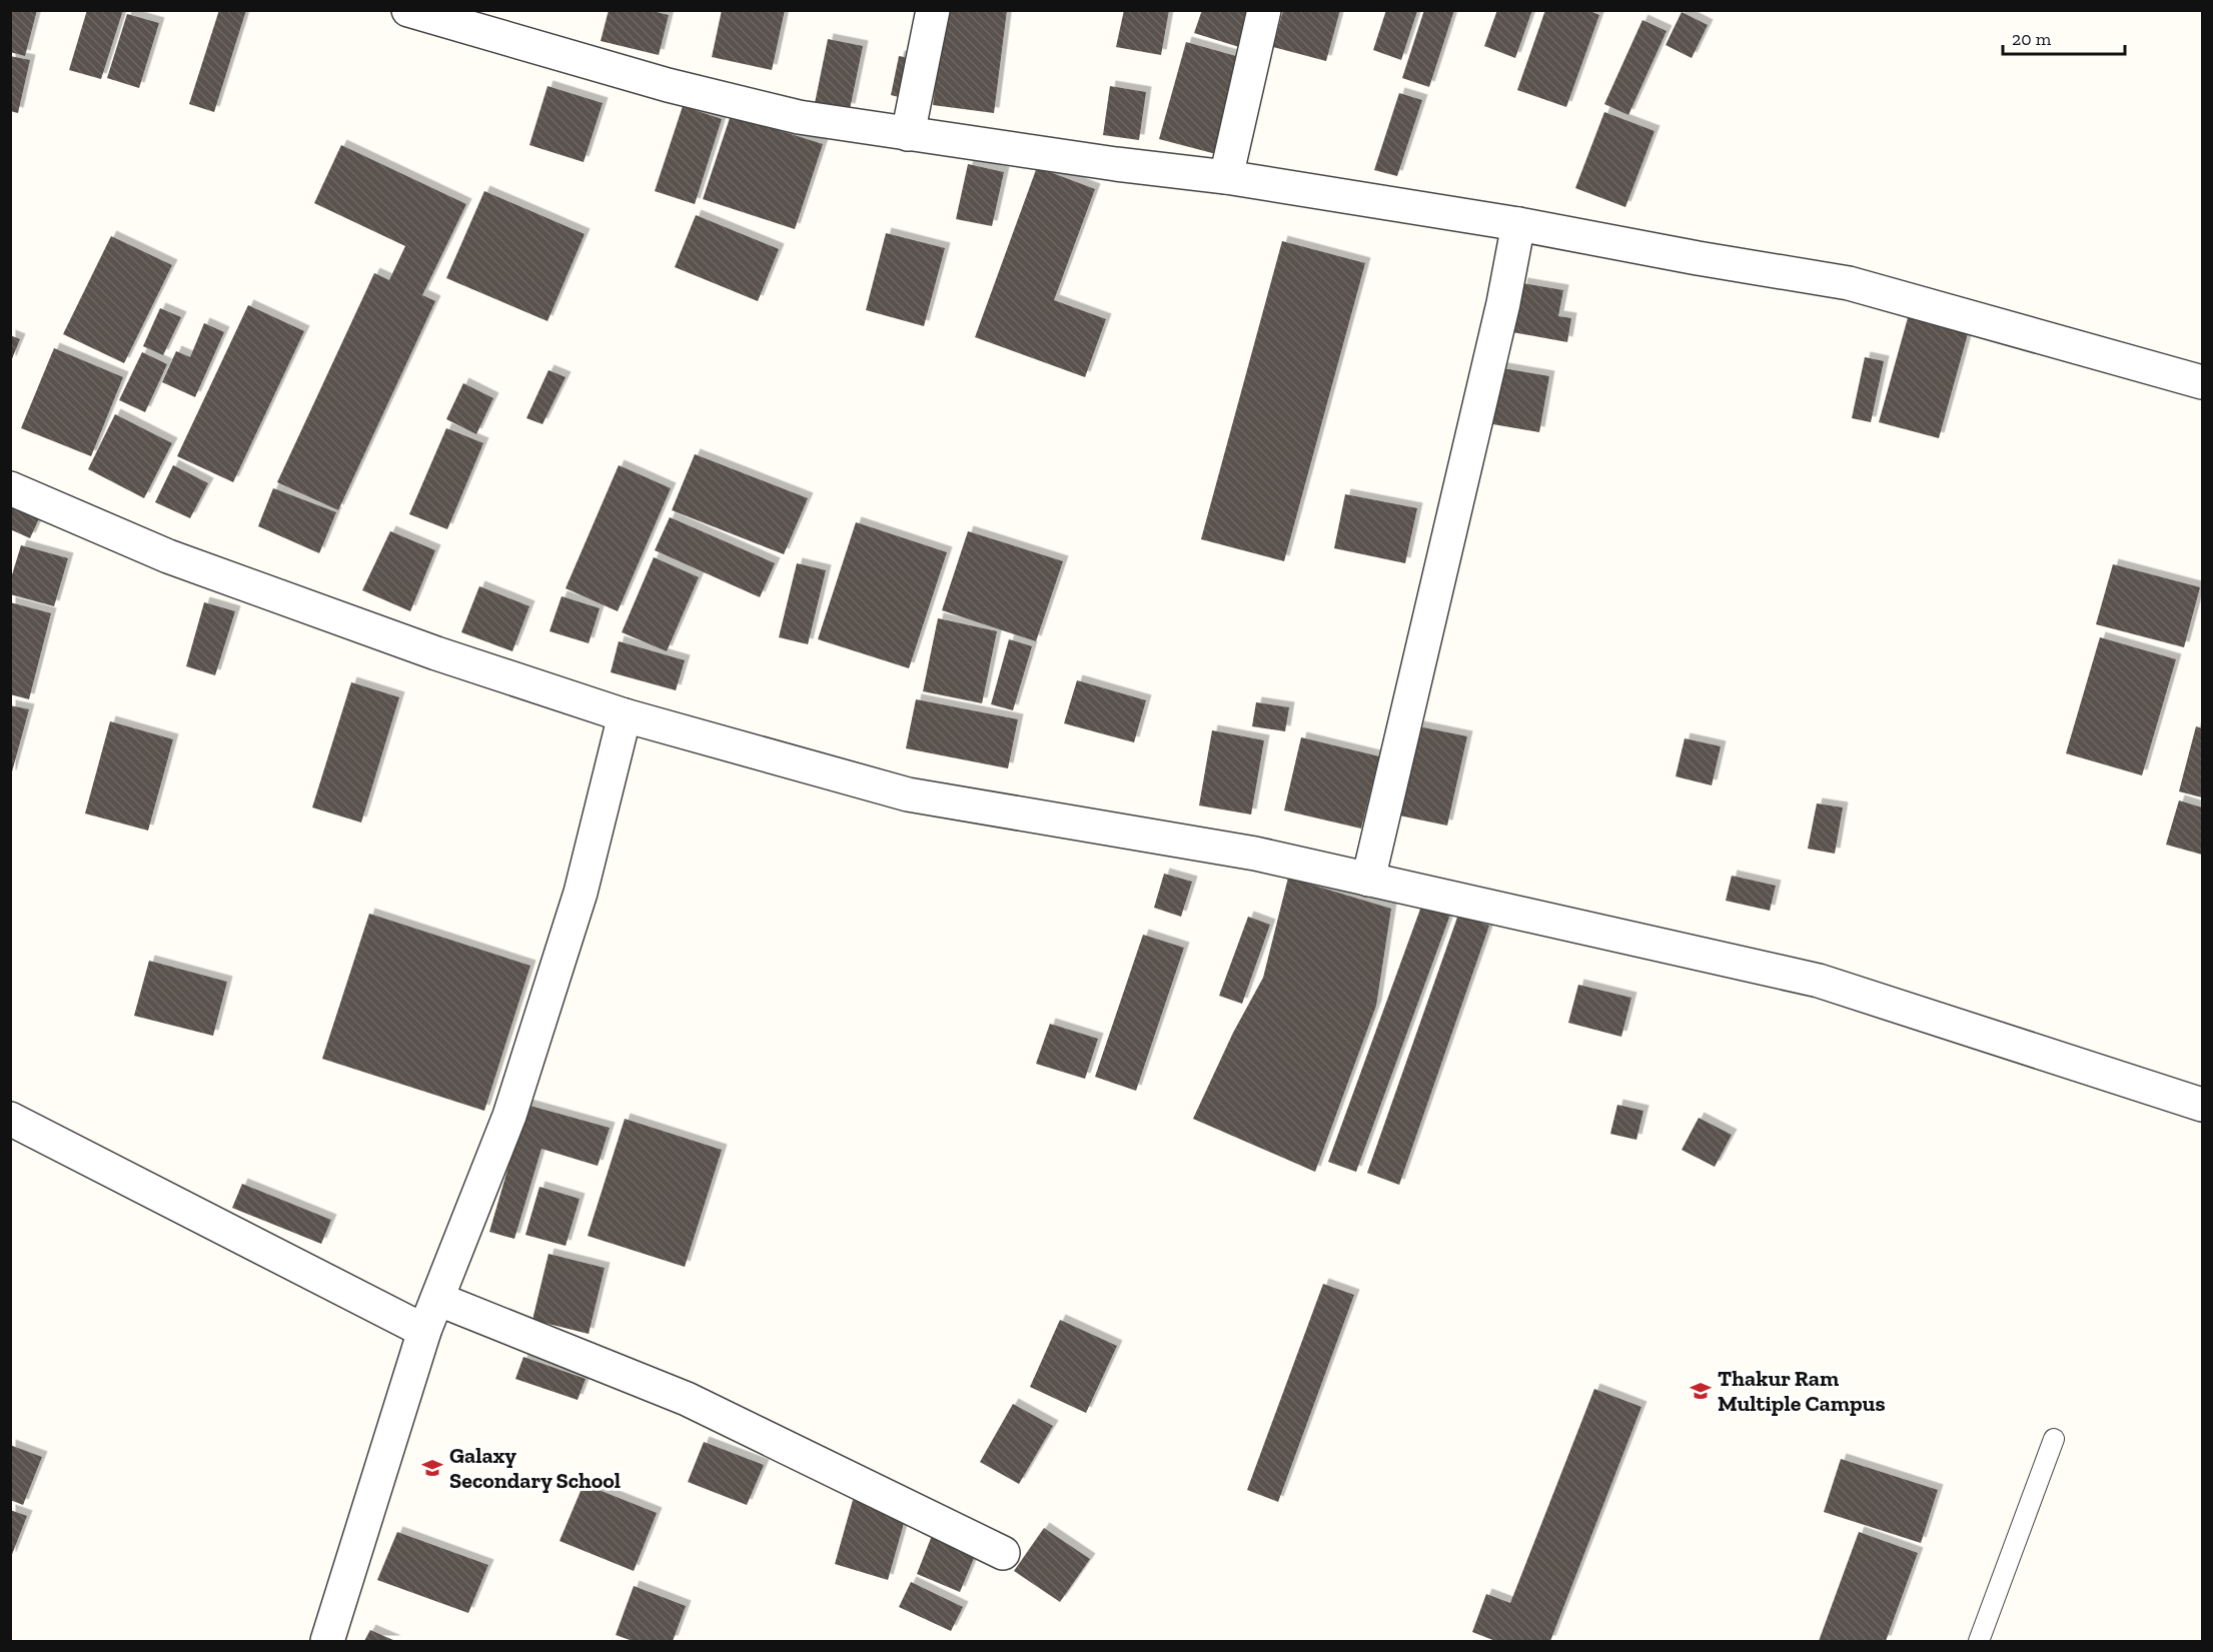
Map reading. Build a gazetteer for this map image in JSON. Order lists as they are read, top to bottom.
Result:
{
  "places": {
    "school or university": ["Thakur Ram Multiple Campus", "Galaxy Secondary School"]
  },
  "scale_bar": "20 m"
}
